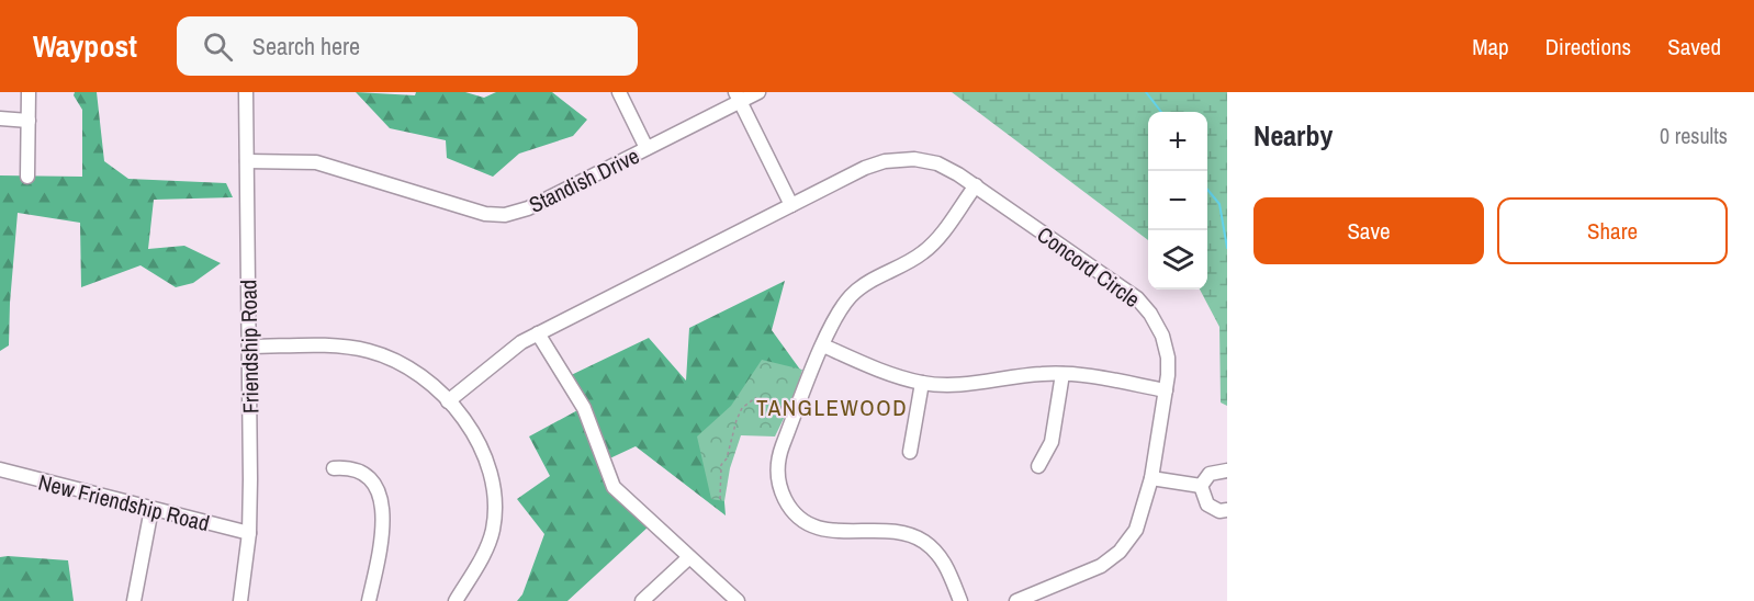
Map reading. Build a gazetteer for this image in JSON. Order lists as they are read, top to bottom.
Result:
{
  "streets": {
    "street": [
      "Standish Drive",
      "Concord Circle",
      "Friendship Road",
      "New Friendship Road"
    ]
  },
  "crossings": [
    ["Standish Drive", "Friendship Road"],
    ["Friendship Road", "New Friendship Road"]
  ],
  "districts": ["TANGLEWOOD"],
  "page": {
    "header": "Waypost",
    "search": "Search here",
    "nav": ["Map", "Directions", "Saved"],
    "heading": ["Nearby", "0 results"],
    "map_buttons": ["+", "−"],
    "buttons": ["Save", "Share"]
  }
}
